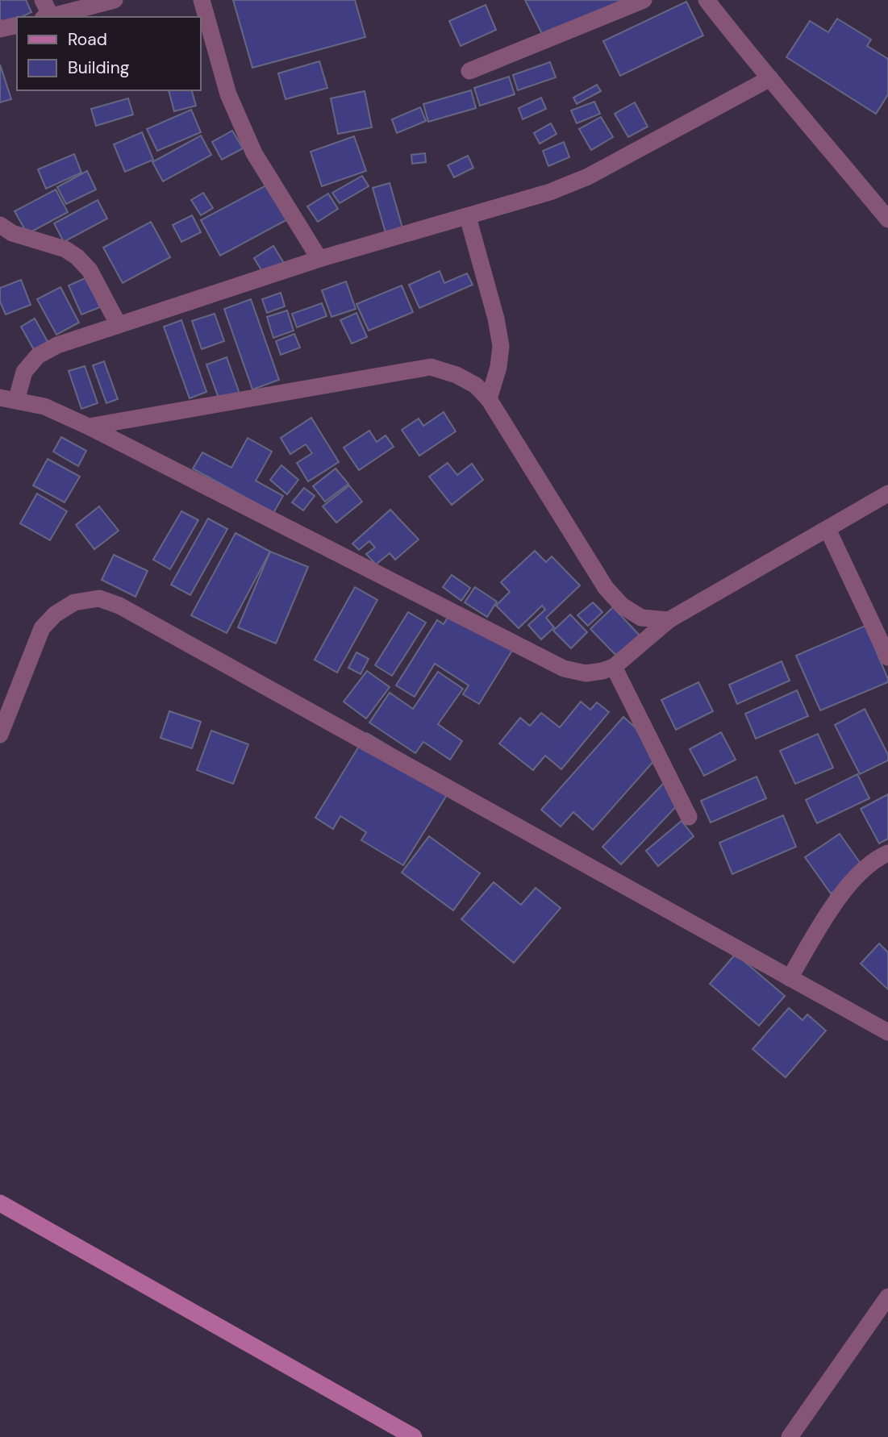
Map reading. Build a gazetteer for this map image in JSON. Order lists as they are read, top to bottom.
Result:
{
  "legend": ["Road", "Building"]
}
